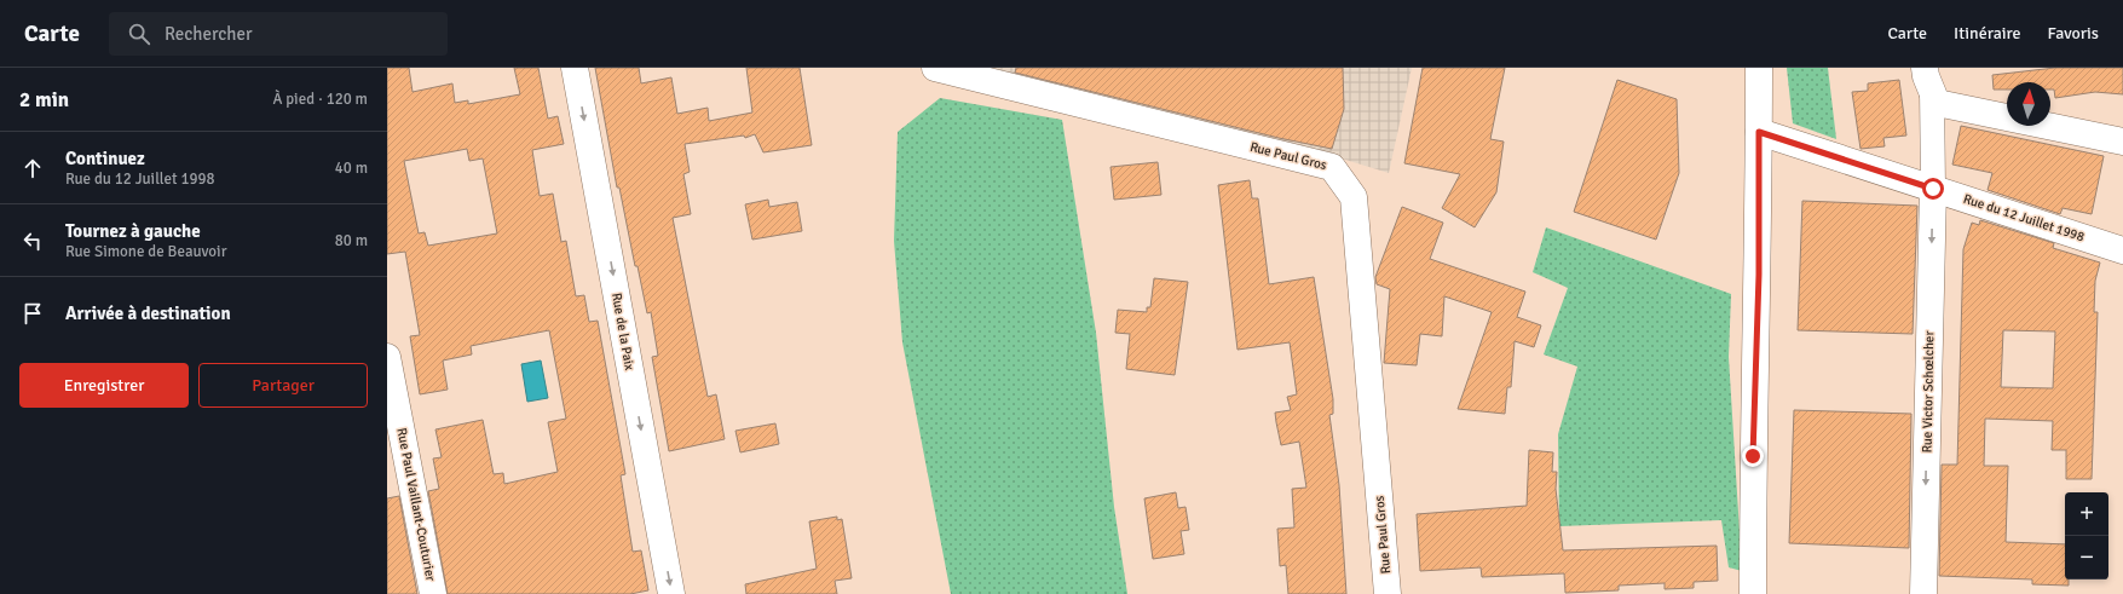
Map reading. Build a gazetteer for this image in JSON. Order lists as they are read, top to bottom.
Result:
{
  "streets": {
    "street": [
      "Rue Paul Gros",
      "Rue du 12 Juillet 1998",
      "Rue de la Paix",
      "Rue Victor Schœlcher",
      "Rue Paul Vaillant-Couturier"
    ]
  },
  "crossings": [
    ["Rue du 12 Juillet 1998", "Rue Victor Schœlcher"]
  ],
  "one_way": ["Rue de la Paix"],
  "north": "top",
  "page": {
    "header": "Carte",
    "search": "Rechercher",
    "nav": ["Carte", "Itinéraire", "Favoris"],
    "heading": ["2 min", "À pied · 120 m"],
    "list": [
      ["Continuez", "Rue du 12 Juillet 1998", "40 m"],
      ["Tournez à gauche", "Rue Simone de Beauvoir", "80 m"],
      "Arrivée à destination"
    ],
    "buttons": ["Enregistrer", "Partager"],
    "map_buttons": ["+", "−"]
  }
}
